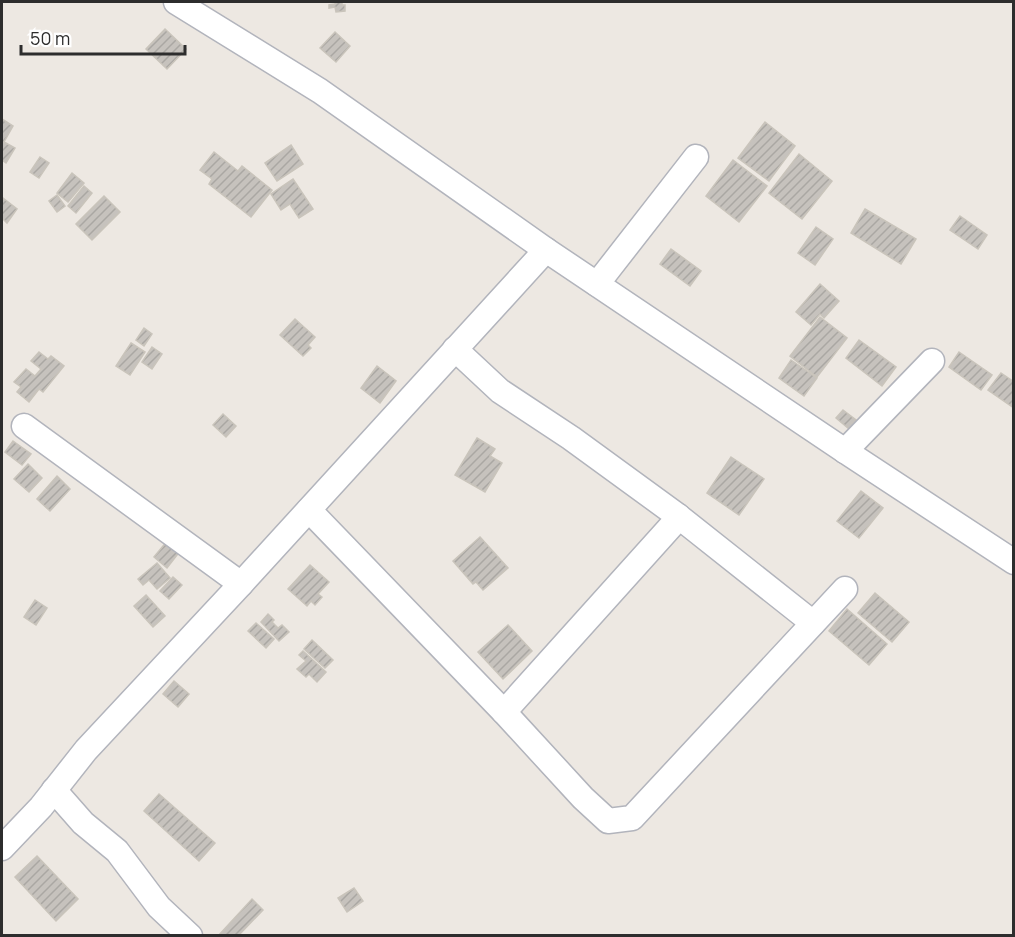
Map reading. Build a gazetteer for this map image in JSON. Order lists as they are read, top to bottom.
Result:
{
  "scale_bar": "50 m"
}
